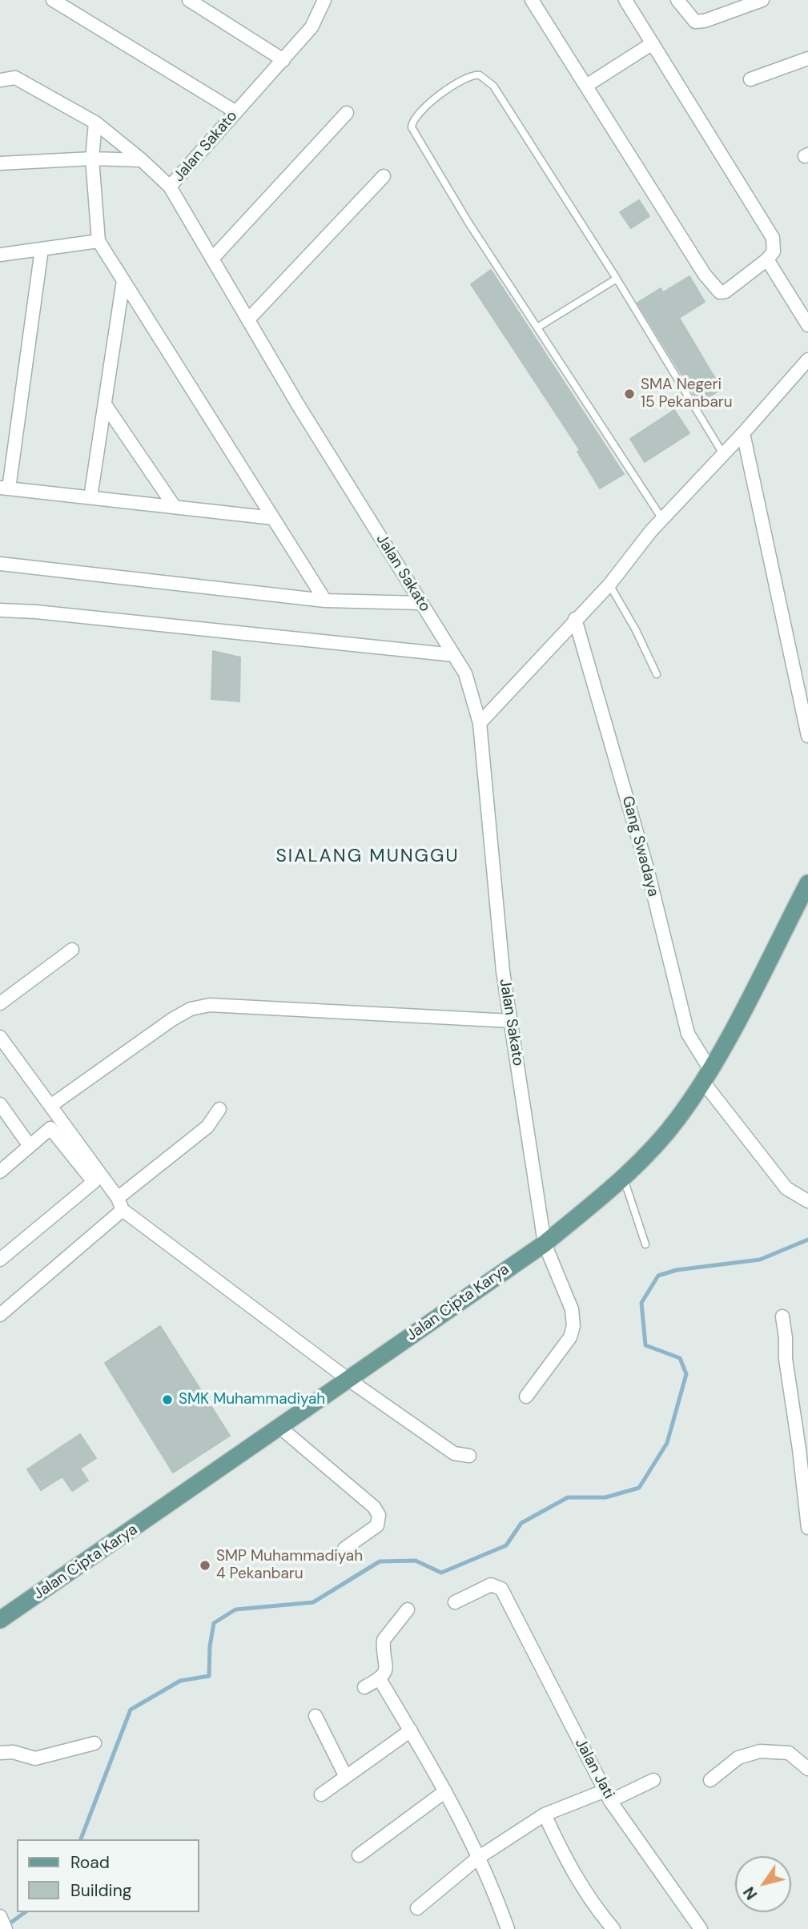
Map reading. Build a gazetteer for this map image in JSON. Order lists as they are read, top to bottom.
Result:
{
  "streets": {
    "main road": ["Jalan Cipta Karya"],
    "street": ["Jalan Sakato", "Gang Swadaya", "Jalan Jati"]
  },
  "crossings": [
    ["Jalan Sakato", "Jalan Cipta Karya"],
    ["Gang Swadaya", "Jalan Cipta Karya"]
  ],
  "districts": ["SIALANG MUNGGU"],
  "places": ["SMA Negeri 15 Pekanbaru", "SMK Muhammadiyah", "SMP Muhammadiyah 4 Pekanbaru"],
  "legend": ["Road", "Building"],
  "north": "bottom left"
}
